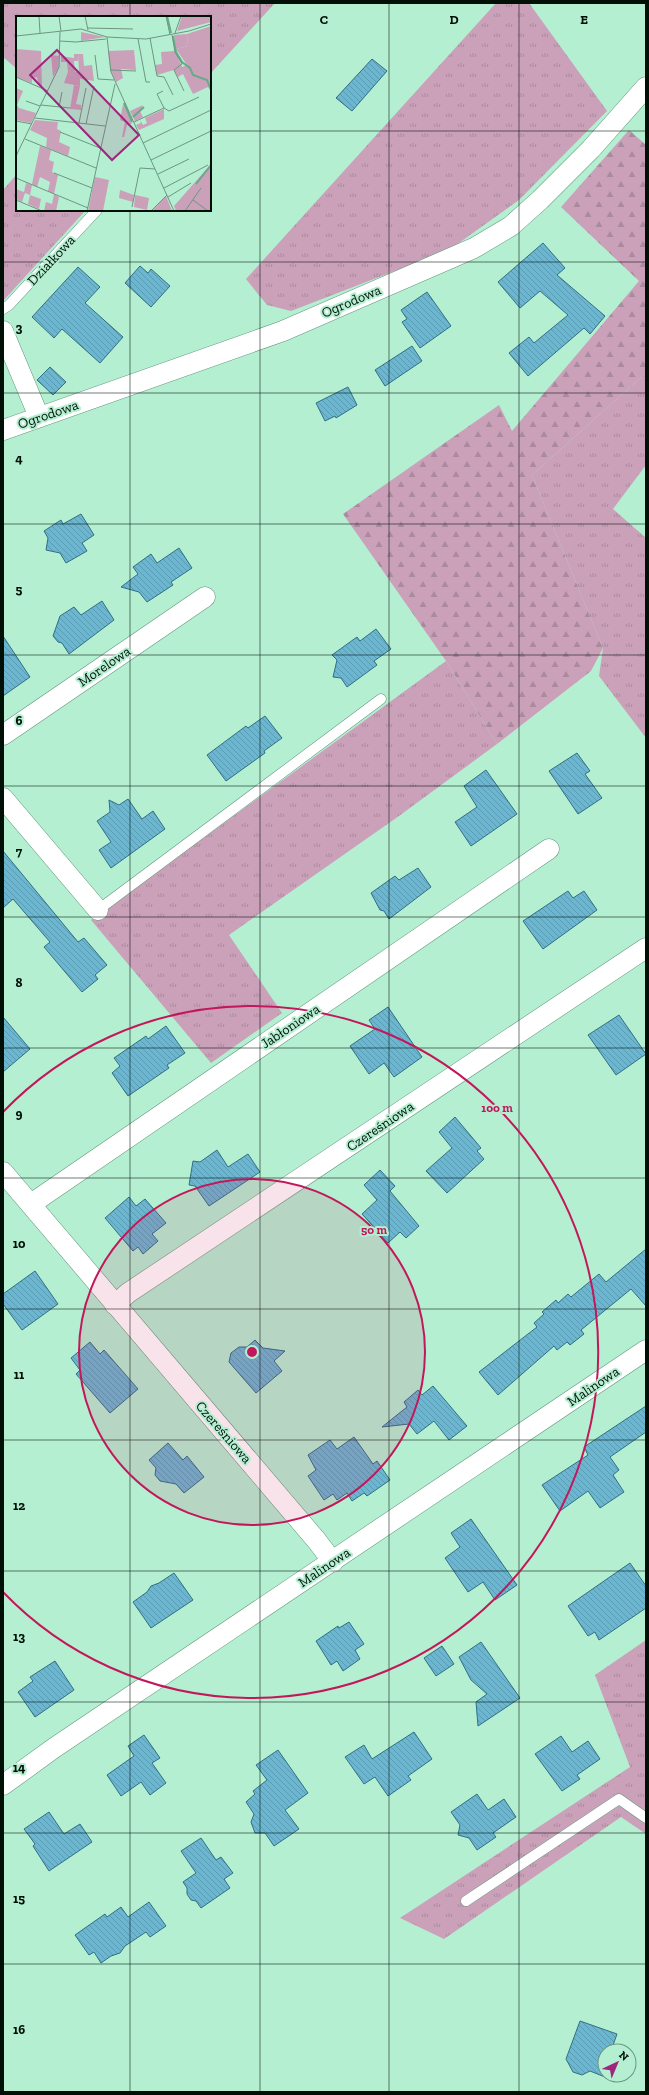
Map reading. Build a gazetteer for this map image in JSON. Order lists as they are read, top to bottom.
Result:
{
  "streets": {
    "street": [
      "Ogrodowa",
      "Morelowa",
      "Jabłoniowa",
      "Czereśniowa",
      "Malinowa"
    ],
    "lane": ["Działkowa"]
  },
  "crossings": [
    ["Jabłoniowa", "Czereśniowa"],
    ["Czereśniowa", "Malinowa"]
  ],
  "north": "top right",
  "grid": {
    "columns": ["C", "D", "E"],
    "rows": [
      "3",
      "4",
      "5",
      "6",
      "7",
      "8",
      "9",
      "10",
      "11",
      "12",
      "13",
      "14",
      "15",
      "16"
    ]
  },
  "rings": ["100 m", "50 m"]
}
